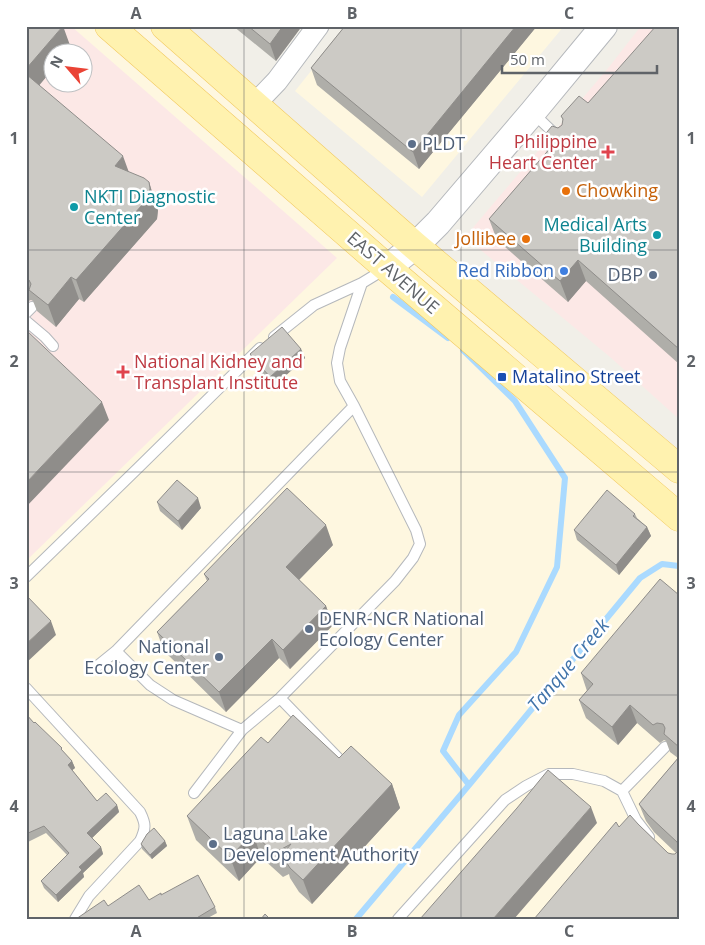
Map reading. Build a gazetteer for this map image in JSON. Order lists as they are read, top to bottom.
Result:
{
  "streets": {
    "main road": ["EAST AVENUE"]
  },
  "water": ["Tanque Creek"],
  "places": {
    "other": [
      "PLDT",
      "Chowking",
      "NKTI Diagnostic Center",
      "Medical Arts Building",
      "Jollibee",
      "Red Ribbon",
      "DBP",
      "DENR-NCR National Ecology Center",
      "National Ecology Center",
      "Laguna Lake Development Authority"
    ],
    "health": ["Philippine Heart Center", "National Kidney and Transplant Institute"],
    "transit": ["Matalino Street"]
  },
  "scale_bar": "50 m",
  "north": "top left",
  "grid": {
    "columns": ["A", "B", "C"],
    "rows": [
      "1",
      "2",
      "3",
      "4"
    ]
  }
}
